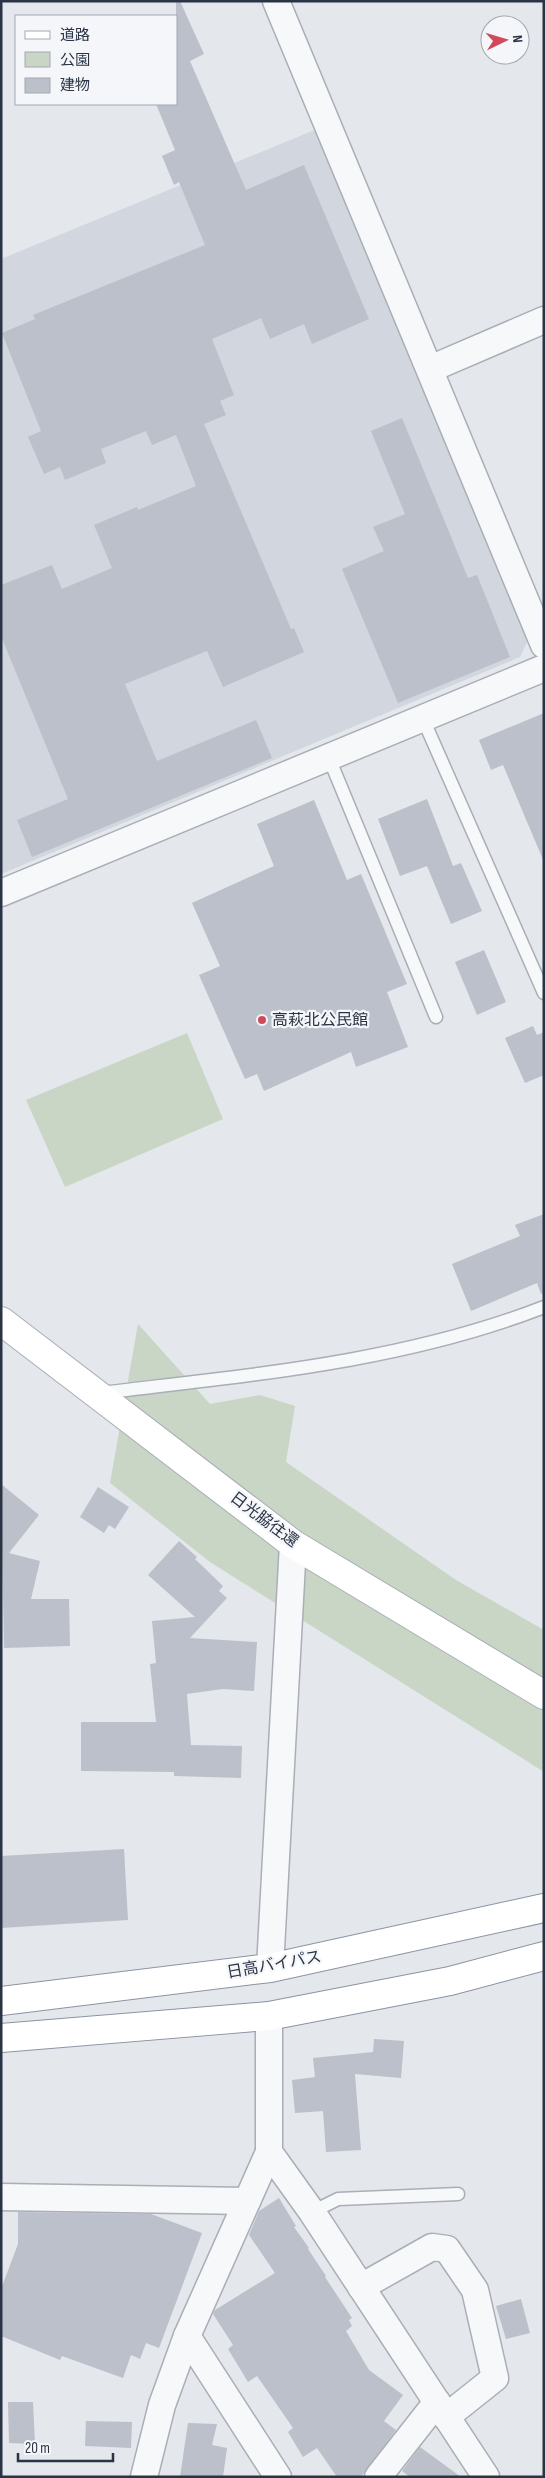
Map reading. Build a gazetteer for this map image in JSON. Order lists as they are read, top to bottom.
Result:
{
  "streets": {
    "main road": ["日光脇往還", "日高バイパス"]
  },
  "places": ["高萩北公民館"],
  "legend": ["道路", "公園", "建物"],
  "scale_bar": "20 m",
  "north": "right"
}
